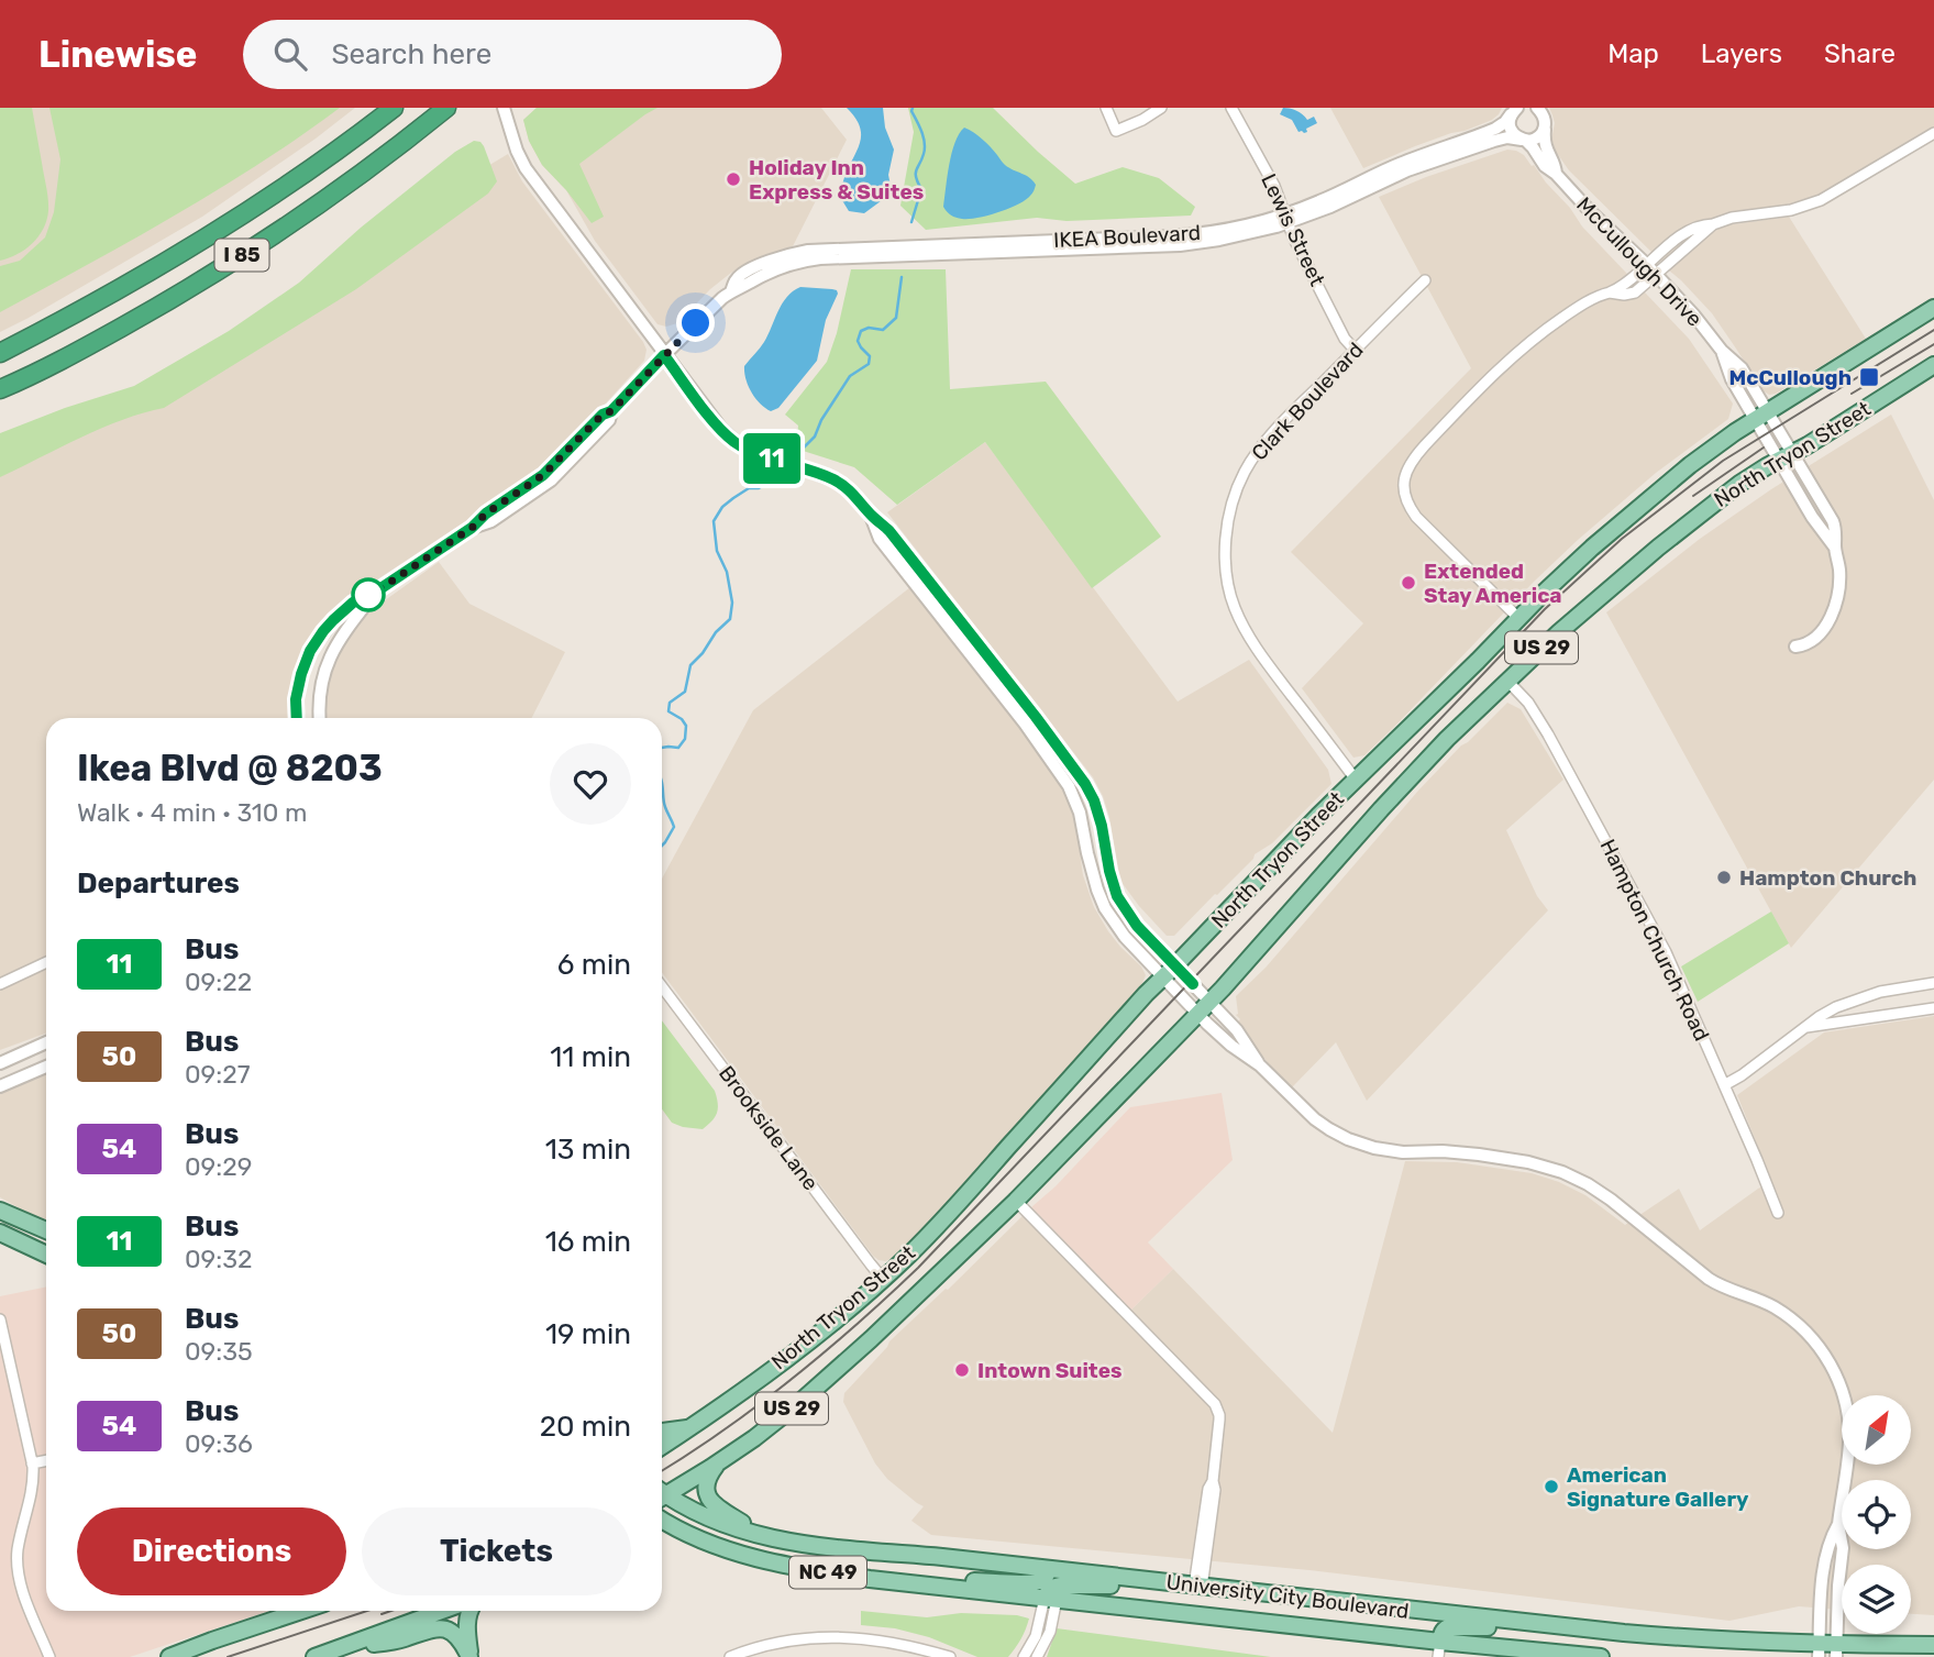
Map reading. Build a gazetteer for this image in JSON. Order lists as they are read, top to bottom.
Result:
{
  "streets": {
    "highway": ["I 85"],
    "main road": [
      "North Tryon Street",
      "US 29",
      "NC 49",
      "University City Boulevard"
    ],
    "street": [
      "Lewis Street",
      "IKEA Boulevard",
      "McCullough Drive",
      "Clark Boulevard",
      "Hampton Church Road",
      "Brookside Lane"
    ]
  },
  "crossings": [
    ["Lewis Street", "IKEA Boulevard"],
    ["Lewis Street", "Clark Boulevard"],
    ["IKEA Boulevard", "McCullough Drive"],
    ["McCullough Drive", "North Tryon Street"],
    ["Clark Boulevard", "North Tryon Street"],
    ["North Tryon Street", "Hampton Church Road"],
    ["North Tryon Street", "Brookside Lane"],
    ["NC 49", "University City Boulevard"]
  ],
  "places": {
    "other": [
      "Holiday Inn Express & Suites",
      "Extended Stay America",
      "Hampton Church",
      "Intown Suites",
      "American Signature Gallery"
    ],
    "transit": ["McCullough"]
  },
  "lines": ["bus line 11"],
  "north": "top right",
  "page": {
    "header": "Linewise",
    "search": "Search here",
    "nav": ["Map", "Layers", "Share"],
    "on_map": "11",
    "heading": [
      ["Ikea Blvd @ 8203", "Walk · 4 min · 310 m"],
      "Departures"
    ],
    "list": [
      {
        "mark": "11",
        "name": "Bus",
        "note": "09:22",
        "value": "6 min"
      },
      {
        "mark": "50",
        "name": "Bus",
        "note": "09:27",
        "value": "11 min"
      },
      {
        "mark": "54",
        "name": "Bus",
        "note": "09:29",
        "value": "13 min"
      },
      {
        "mark": "11",
        "name": "Bus",
        "note": "09:32",
        "value": "16 min"
      },
      {
        "mark": "50",
        "name": "Bus",
        "note": "09:35",
        "value": "19 min"
      },
      {
        "mark": "54",
        "name": "Bus",
        "note": "09:36",
        "value": "20 min"
      }
    ],
    "buttons": ["Directions", "Tickets"]
  }
}
